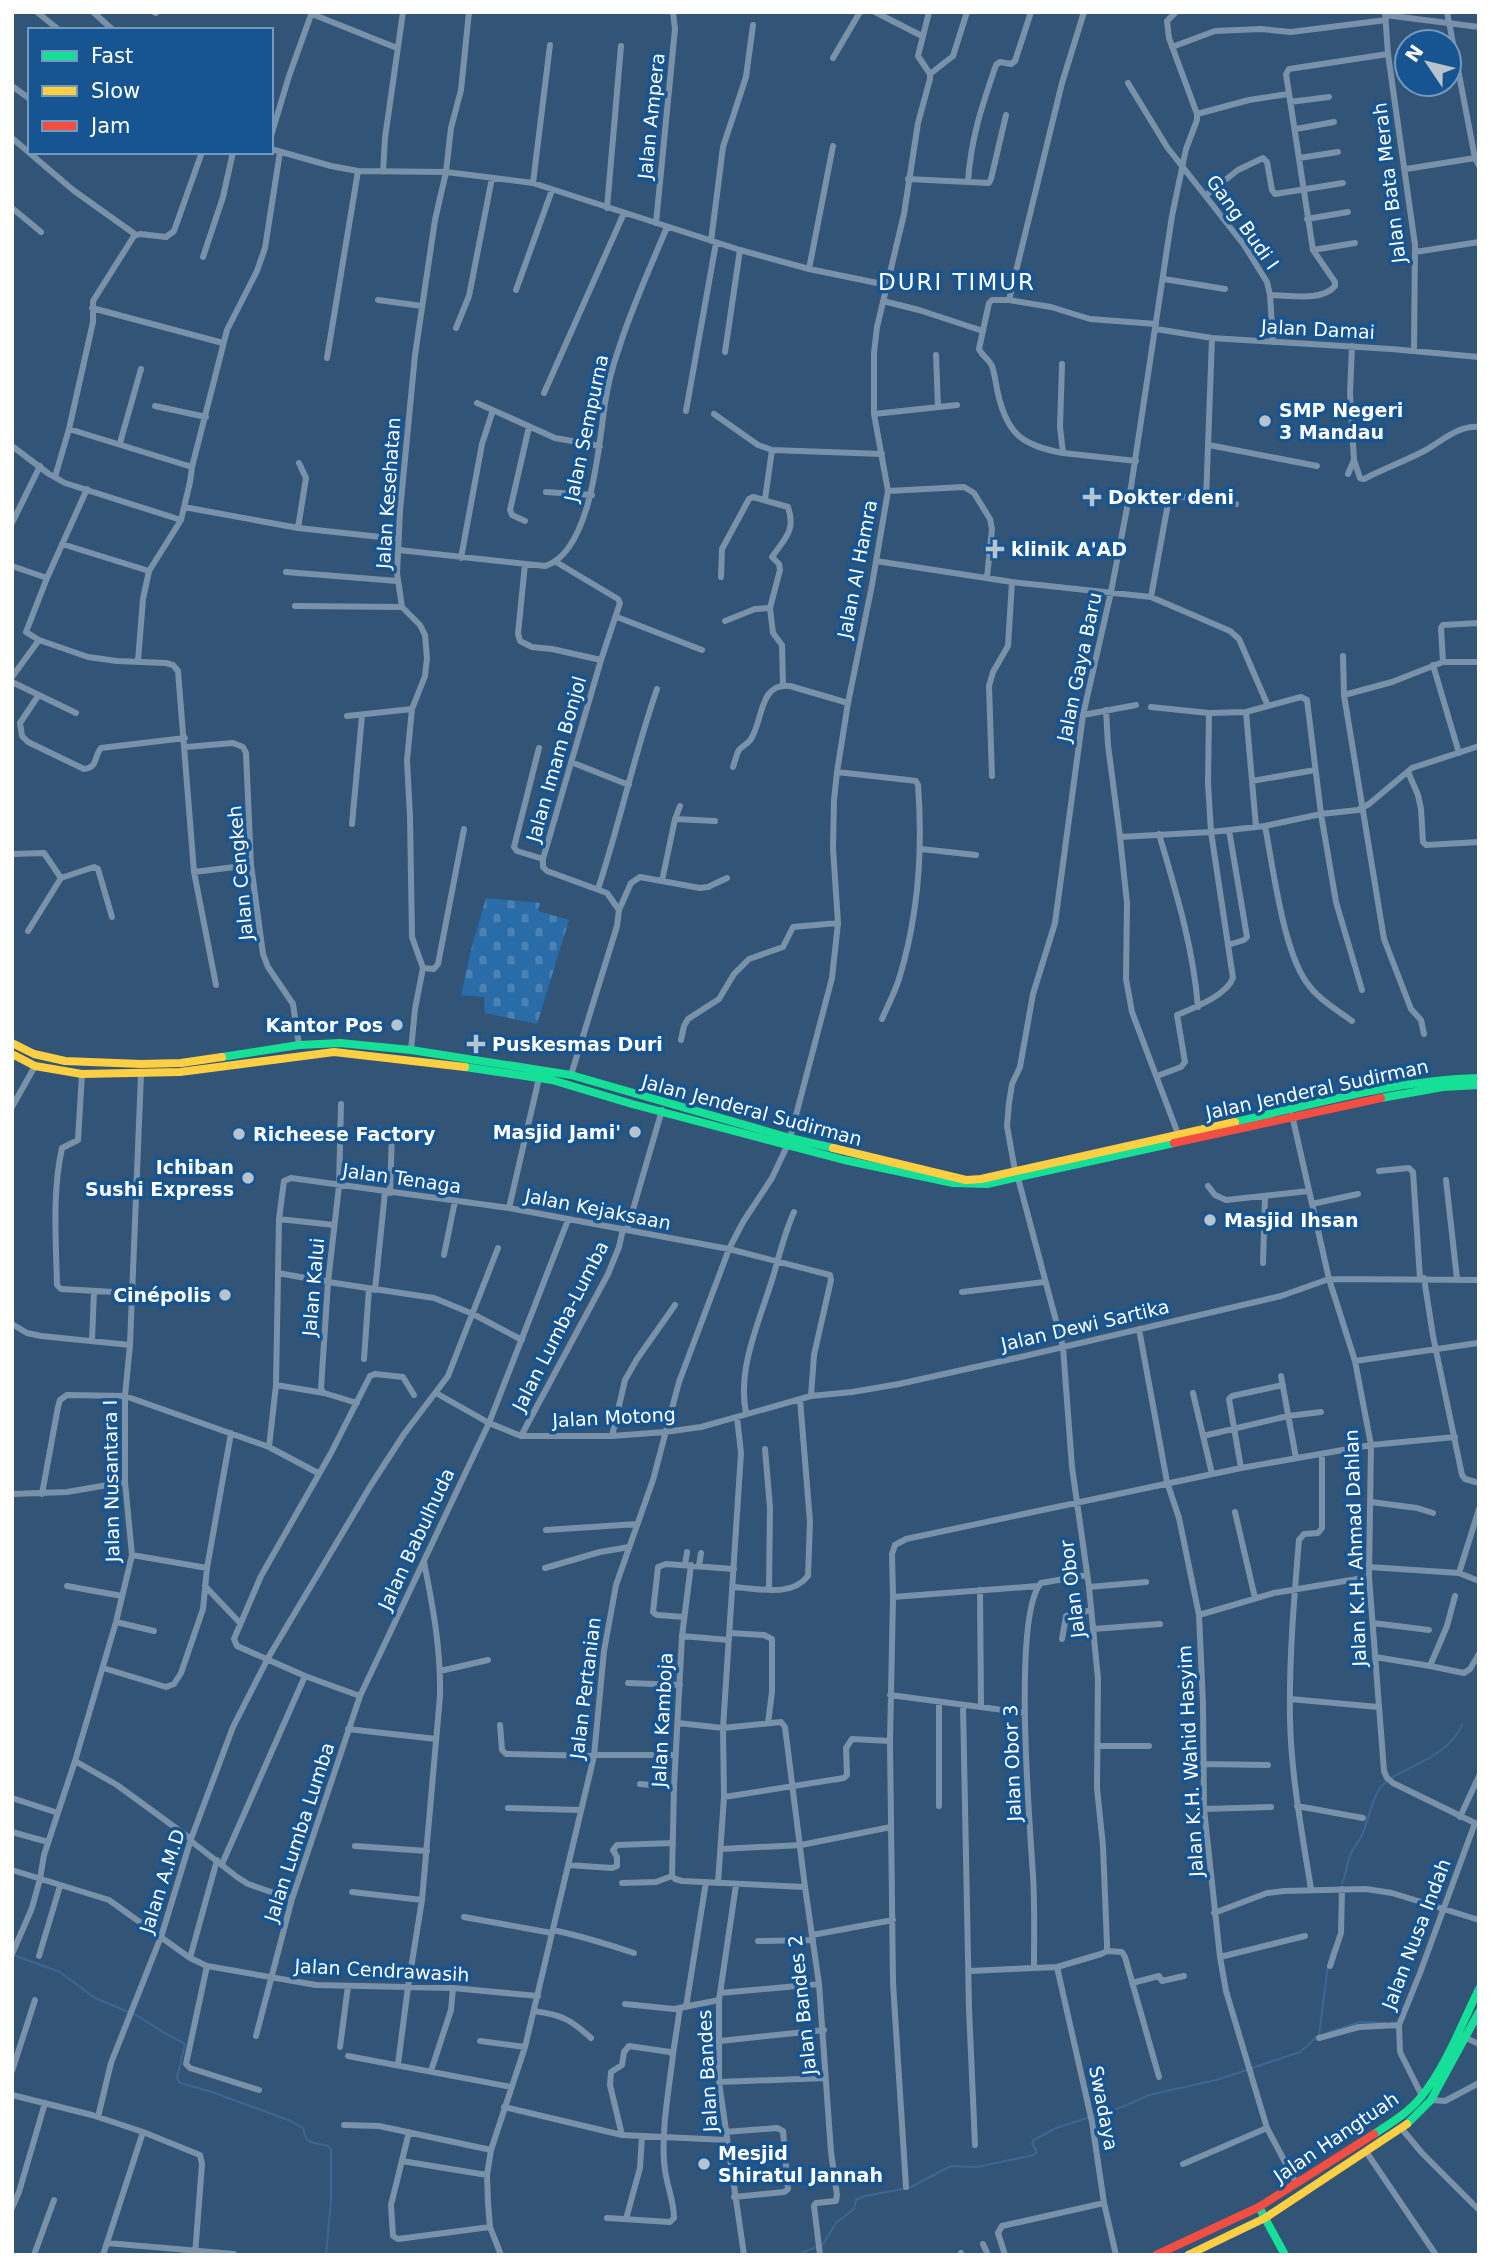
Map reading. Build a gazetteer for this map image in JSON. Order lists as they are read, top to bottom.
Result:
{
  "streets": {
    "main road": ["Jalan Jenderal Sudirman", "Jalan Hangtuah"],
    "street": [
      "Jalan Ampera",
      "Jalan Bata Merah",
      "Gang Budi I",
      "Jalan Damai",
      "Jalan Sempurna",
      "Jalan Kesehatan",
      "Jalan Al Hamra",
      "Jalan Gaya Baru",
      "Jalan Imam Bonjol",
      "Jalan Cengkeh",
      "Jalan Tenaga",
      "Jalan Kejaksaan",
      "Jalan Kalui",
      "Jalan Dewi Sartika",
      "Jalan Lumba-Lumba",
      "Jalan Motong",
      "Jalan Nusantara I",
      "Jalan Babulhuda",
      "Jalan K.H. Ahmad Dahlan",
      "Jalan Obor",
      "Jalan Pertanian",
      "Jalan Kamboja",
      "Jalan K.H. Wahid Hasyim",
      "Jalan Obor 3",
      "Jalan Lumba Lumba",
      "Jalan A.M.D",
      "Jalan Nusa Indah",
      "Jalan Cendrawasih",
      "Jalan Bandes 2",
      "Jalan Bandes",
      "Swadaya"
    ]
  },
  "crossings": [
    ["Jalan Bata Merah", "Jalan Damai"],
    ["Gang Budi I", "Jalan Damai"],
    ["Gang Budi I", "Jalan Gaya Baru"],
    ["Jalan Damai", "Jalan Gaya Baru"],
    ["Jalan Kesehatan", "Jalan Jenderal Sudirman"],
    ["Jalan Al Hamra", "Jalan Jenderal Sudirman"],
    ["Jalan Al Hamra", "Jalan Pertanian"],
    ["Jalan Gaya Baru", "Jalan Jenderal Sudirman"],
    ["Jalan Gaya Baru", "Jalan Obor"],
    ["Jalan Cengkeh", "Jalan Jenderal Sudirman"],
    ["Jalan Jenderal Sudirman", "Jalan Kejaksaan"],
    ["Jalan Jenderal Sudirman", "Jalan Lumba-Lumba"],
    ["Jalan Jenderal Sudirman", "Jalan Nusantara I"],
    ["Jalan Jenderal Sudirman", "Jalan K.H. Ahmad Dahlan"],
    ["Jalan Jenderal Sudirman", "Jalan Obor"],
    ["Jalan Jenderal Sudirman", "Jalan Pertanian"],
    ["Jalan Tenaga", "Jalan Kejaksaan"],
    ["Jalan Tenaga", "Jalan Kalui"],
    ["Jalan Kejaksaan", "Jalan Dewi Sartika"],
    ["Jalan Kejaksaan", "Jalan Lumba-Lumba"],
    ["Jalan Kejaksaan", "Jalan Pertanian"],
    ["Jalan Dewi Sartika", "Jalan Motong"],
    ["Jalan Dewi Sartika", "Jalan K.H. Ahmad Dahlan"],
    ["Jalan Dewi Sartika", "Jalan Obor"],
    ["Jalan Dewi Sartika", "Jalan K.H. Wahid Hasyim"],
    ["Jalan Lumba-Lumba", "Jalan Motong"],
    ["Jalan Motong", "Jalan Babulhuda"],
    ["Jalan Motong", "Jalan Pertanian"],
    ["Jalan Motong", "Jalan A.M.D"],
    ["Jalan Nusantara I", "Jalan Cendrawasih"],
    ["Jalan Babulhuda", "Jalan Lumba Lumba"],
    ["Jalan K.H. Ahmad Dahlan", "Jalan Nusa Indah"],
    ["Jalan Pertanian", "Jalan Cendrawasih"],
    ["Jalan K.H. Wahid Hasyim", "Jalan Hangtuah"],
    ["Jalan Lumba Lumba", "Jalan Cendrawasih"],
    ["Jalan A.M.D", "Jalan Cendrawasih"],
    ["Jalan Nusa Indah", "Jalan Hangtuah"]
  ],
  "districts": ["DURI TIMUR"],
  "places": {
    "other": [
      "SMP Negeri 3 Mandau",
      "Kantor Pos",
      "Masjid Jami'",
      "Richeese Factory",
      "Ichiban Sushi Express",
      "Masjid Ihsan",
      "Cinépolis",
      "Mesjid Shiratul Jannah"
    ],
    "health": ["Dokter deni", "klinik A'AD", "Puskesmas Duri"]
  },
  "legend": ["Fast", "Slow", "Jam"],
  "north": "top left"
}
